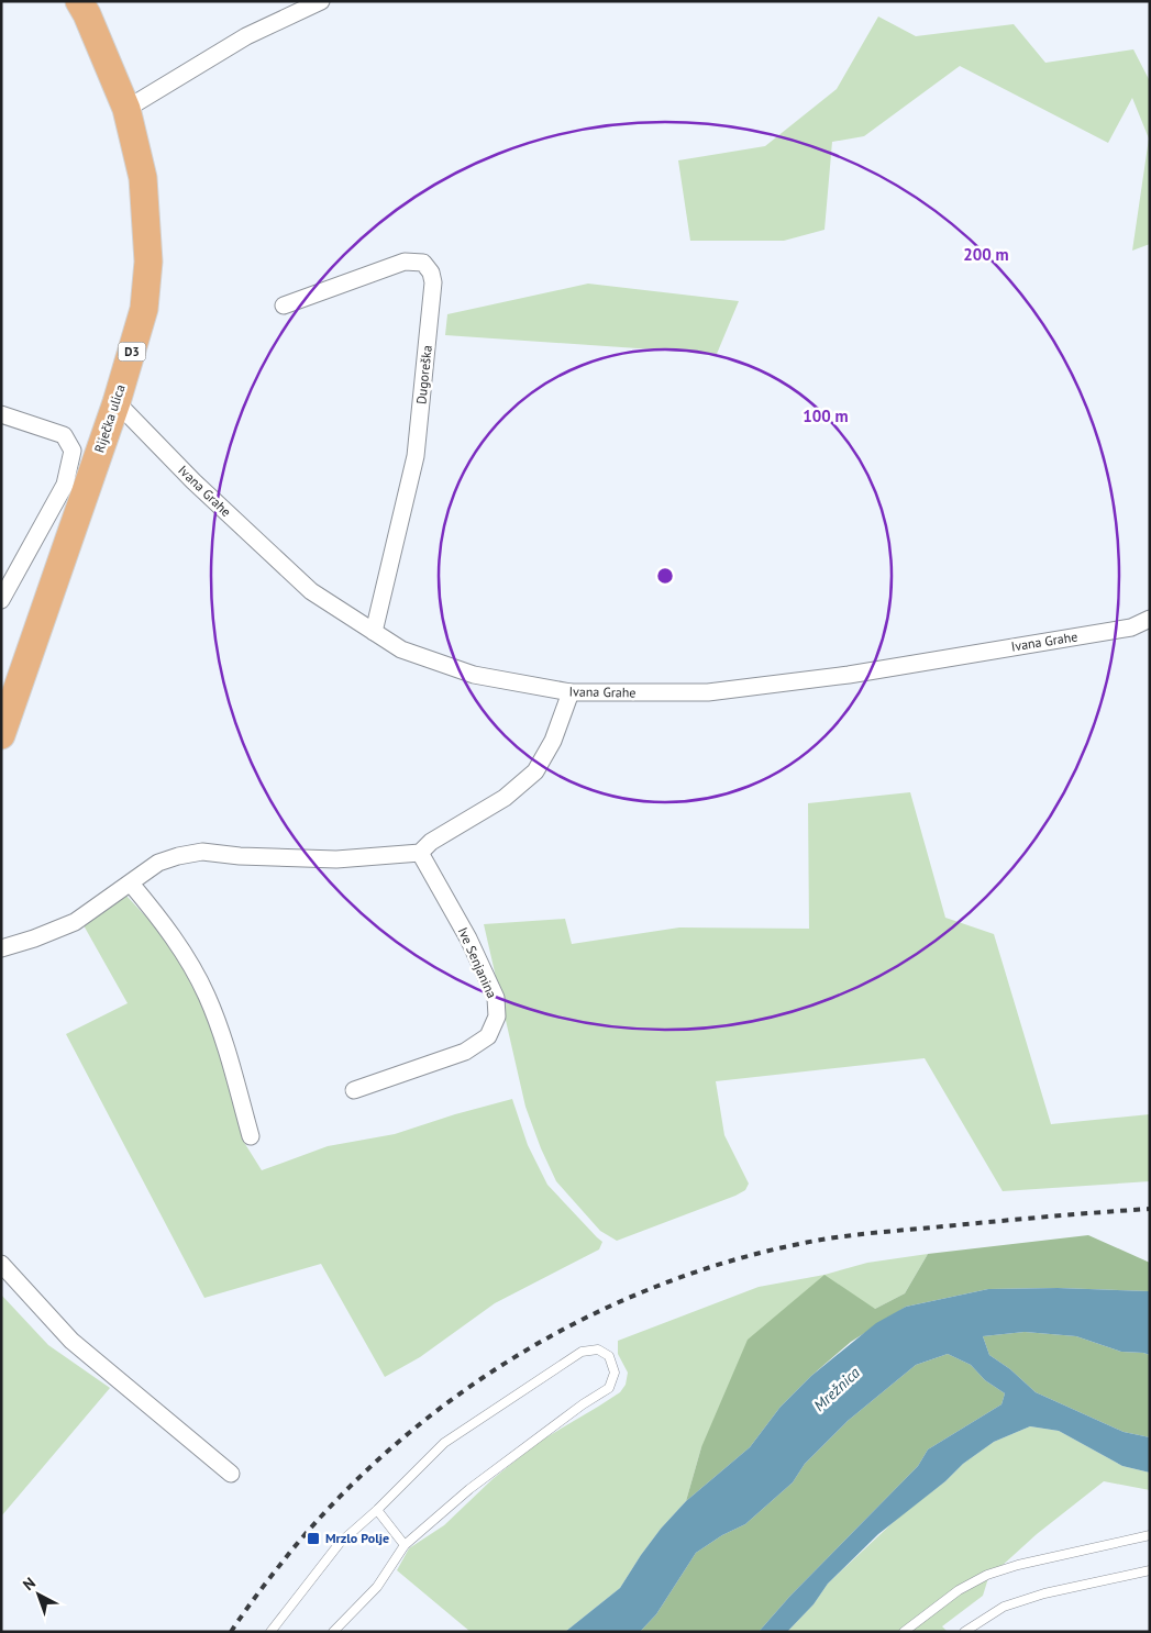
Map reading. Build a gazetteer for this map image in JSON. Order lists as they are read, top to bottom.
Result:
{
  "streets": {
    "main road": ["D3", "Riječka ulica"],
    "street": ["Dugoreška", "Ivana Grahe", "Ive Senjanina"]
  },
  "crossings": [
    ["Dugoreška", "Ivana Grahe"],
    ["Riječka ulica", "Ivana Grahe"]
  ],
  "water": ["Mrežnica"],
  "places": {
    "transit": ["Mrzlo Polje"]
  },
  "north": "top left",
  "rings": ["200 m", "100 m"]
}
